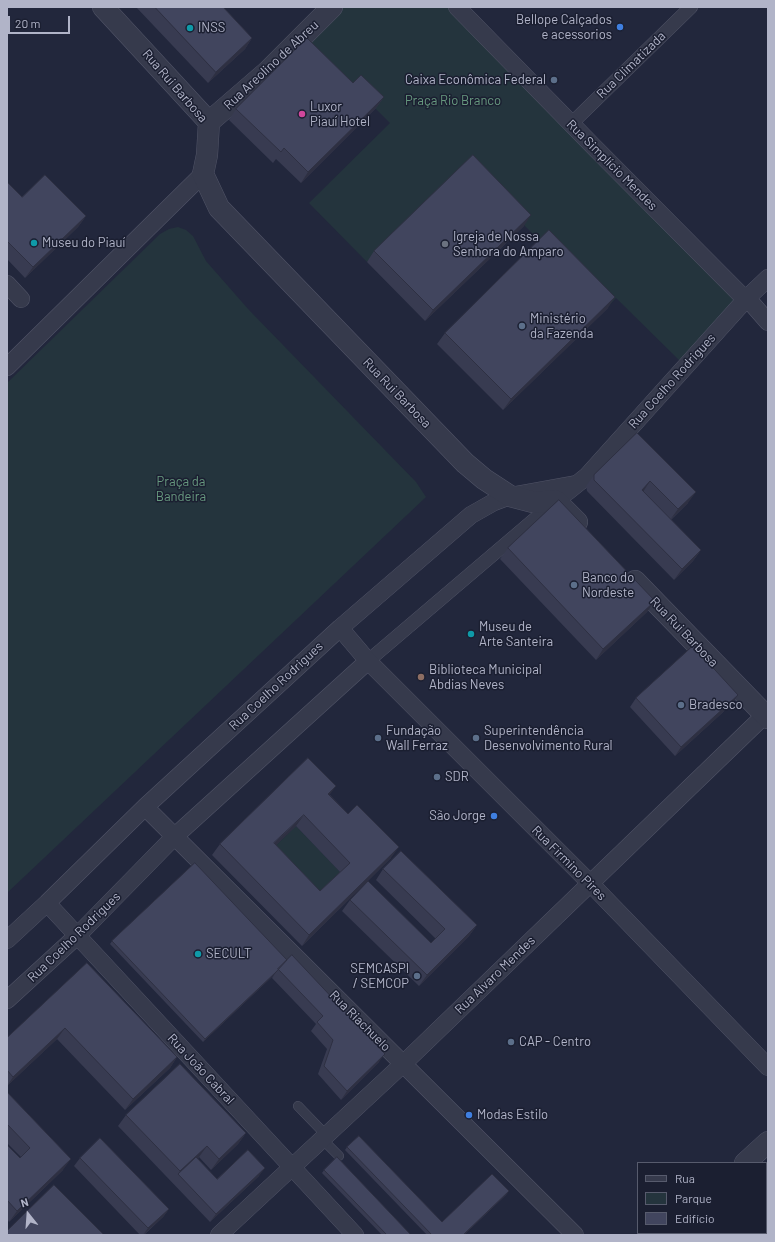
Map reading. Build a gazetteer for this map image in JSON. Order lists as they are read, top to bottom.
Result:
{
  "streets": {
    "street": [
      "Rua Areolino de Abreu",
      "Rua Climatizada",
      "Rua Rui Barbosa",
      "Rua Simplício Mendes",
      "Rua Coelho Rodrigues",
      "Rua Firmino Pires",
      "Rua Alvaro Mendes",
      "Rua Riachuelo",
      "Rua João Cabral"
    ]
  },
  "crossings": [
    ["Rua Areolino de Abreu", "Rua Rui Barbosa"],
    ["Rua Climatizada", "Rua Simplício Mendes"],
    ["Rua Rui Barbosa", "Rua Coelho Rodrigues"],
    ["Rua Rui Barbosa", "Rua Alvaro Mendes"],
    ["Rua Simplício Mendes", "Rua Coelho Rodrigues"],
    ["Rua Coelho Rodrigues", "Rua Firmino Pires"],
    ["Rua Coelho Rodrigues", "Rua Riachuelo"],
    ["Rua Coelho Rodrigues", "Rua João Cabral"],
    ["Rua Firmino Pires", "Rua Alvaro Mendes"],
    ["Rua Alvaro Mendes", "Rua Riachuelo"],
    ["Rua Alvaro Mendes", "Rua João Cabral"]
  ],
  "parks": ["Praça Rio Branco", "Praça da Bandeira"],
  "places": [
    "Bellope Calçados e acessorios",
    "INSS",
    "Caixa Econômica Federal",
    "Luxor Piauí Hotel",
    "Museu do Piauí",
    "Igreja de Nossa Senhora do Amparo",
    "Ministério da Fazenda",
    "Banco do Nordeste",
    "Museu de Arte Santeira",
    "Biblioteca Municipal Abdias Neves",
    "Bradesco",
    "Fundação Wall Ferraz",
    "Superintendência Desenvolvimento Rural",
    "SDR",
    "São Jorge",
    "SECULT",
    "SEMCASPI / SEMCOP",
    "CAP - Centro",
    "Modas Estilo"
  ],
  "legend": ["Rua", "Parque", "Edifício"],
  "scale_bar": "20 m",
  "north": "top"
}
